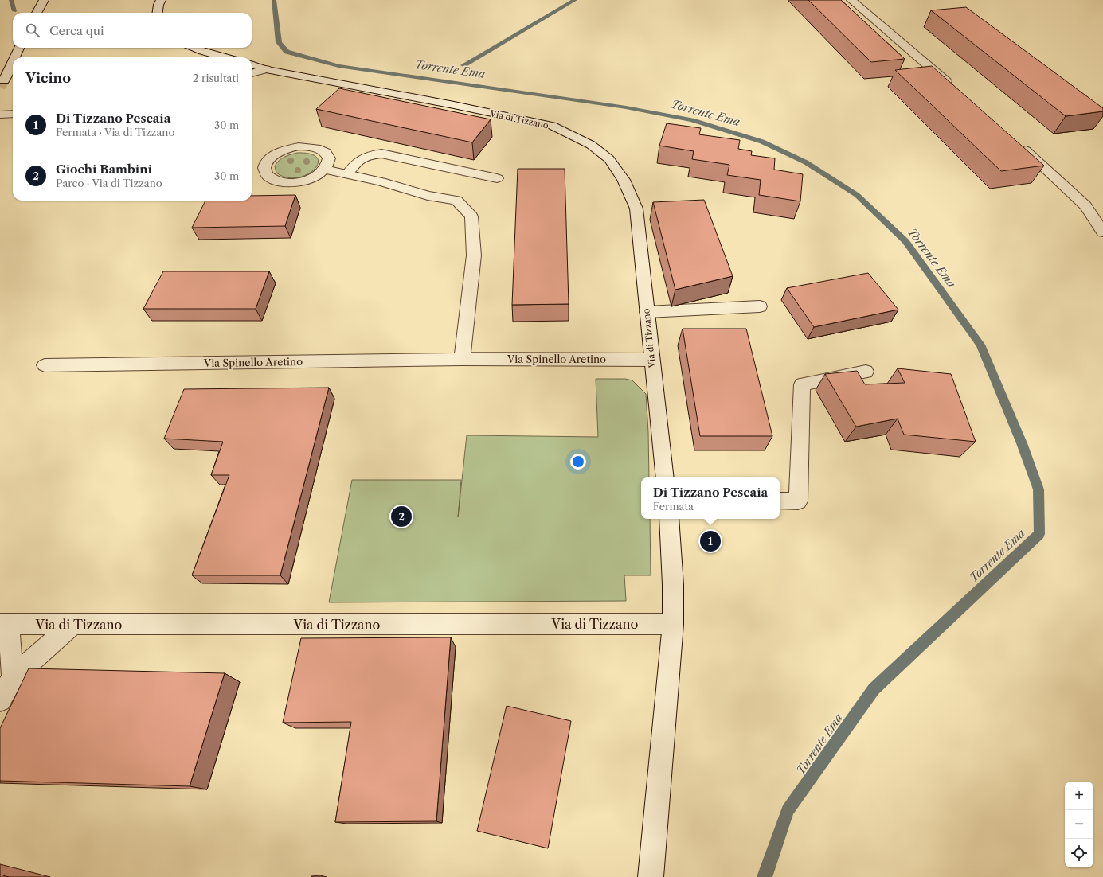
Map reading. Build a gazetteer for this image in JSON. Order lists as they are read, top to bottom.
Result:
{
  "streets": {
    "street": ["Via di Tizzano", "Via Spinello Aretino"]
  },
  "crossings": [
    ["Via di Tizzano", "Via Spinello Aretino"]
  ],
  "water": ["Torrente Ema"],
  "page": {
    "search": "Cerca qui",
    "heading": ["Vicino", "2 risultati"],
    "list": [
      {
        "mark": "1",
        "name": "Di Tizzano Pescaia",
        "note": "Fermata · Via di Tizzano",
        "value": "30 m"
      },
      {
        "mark": "2",
        "name": "Giochi Bambini",
        "note": "Parco · Via di Tizzano",
        "value": "30 m"
      }
    ],
    "popup": ["Di Tizzano Pescaia", "Fermata"],
    "pins": ["2", "1"],
    "map_buttons": ["+", "−"]
  }
}
